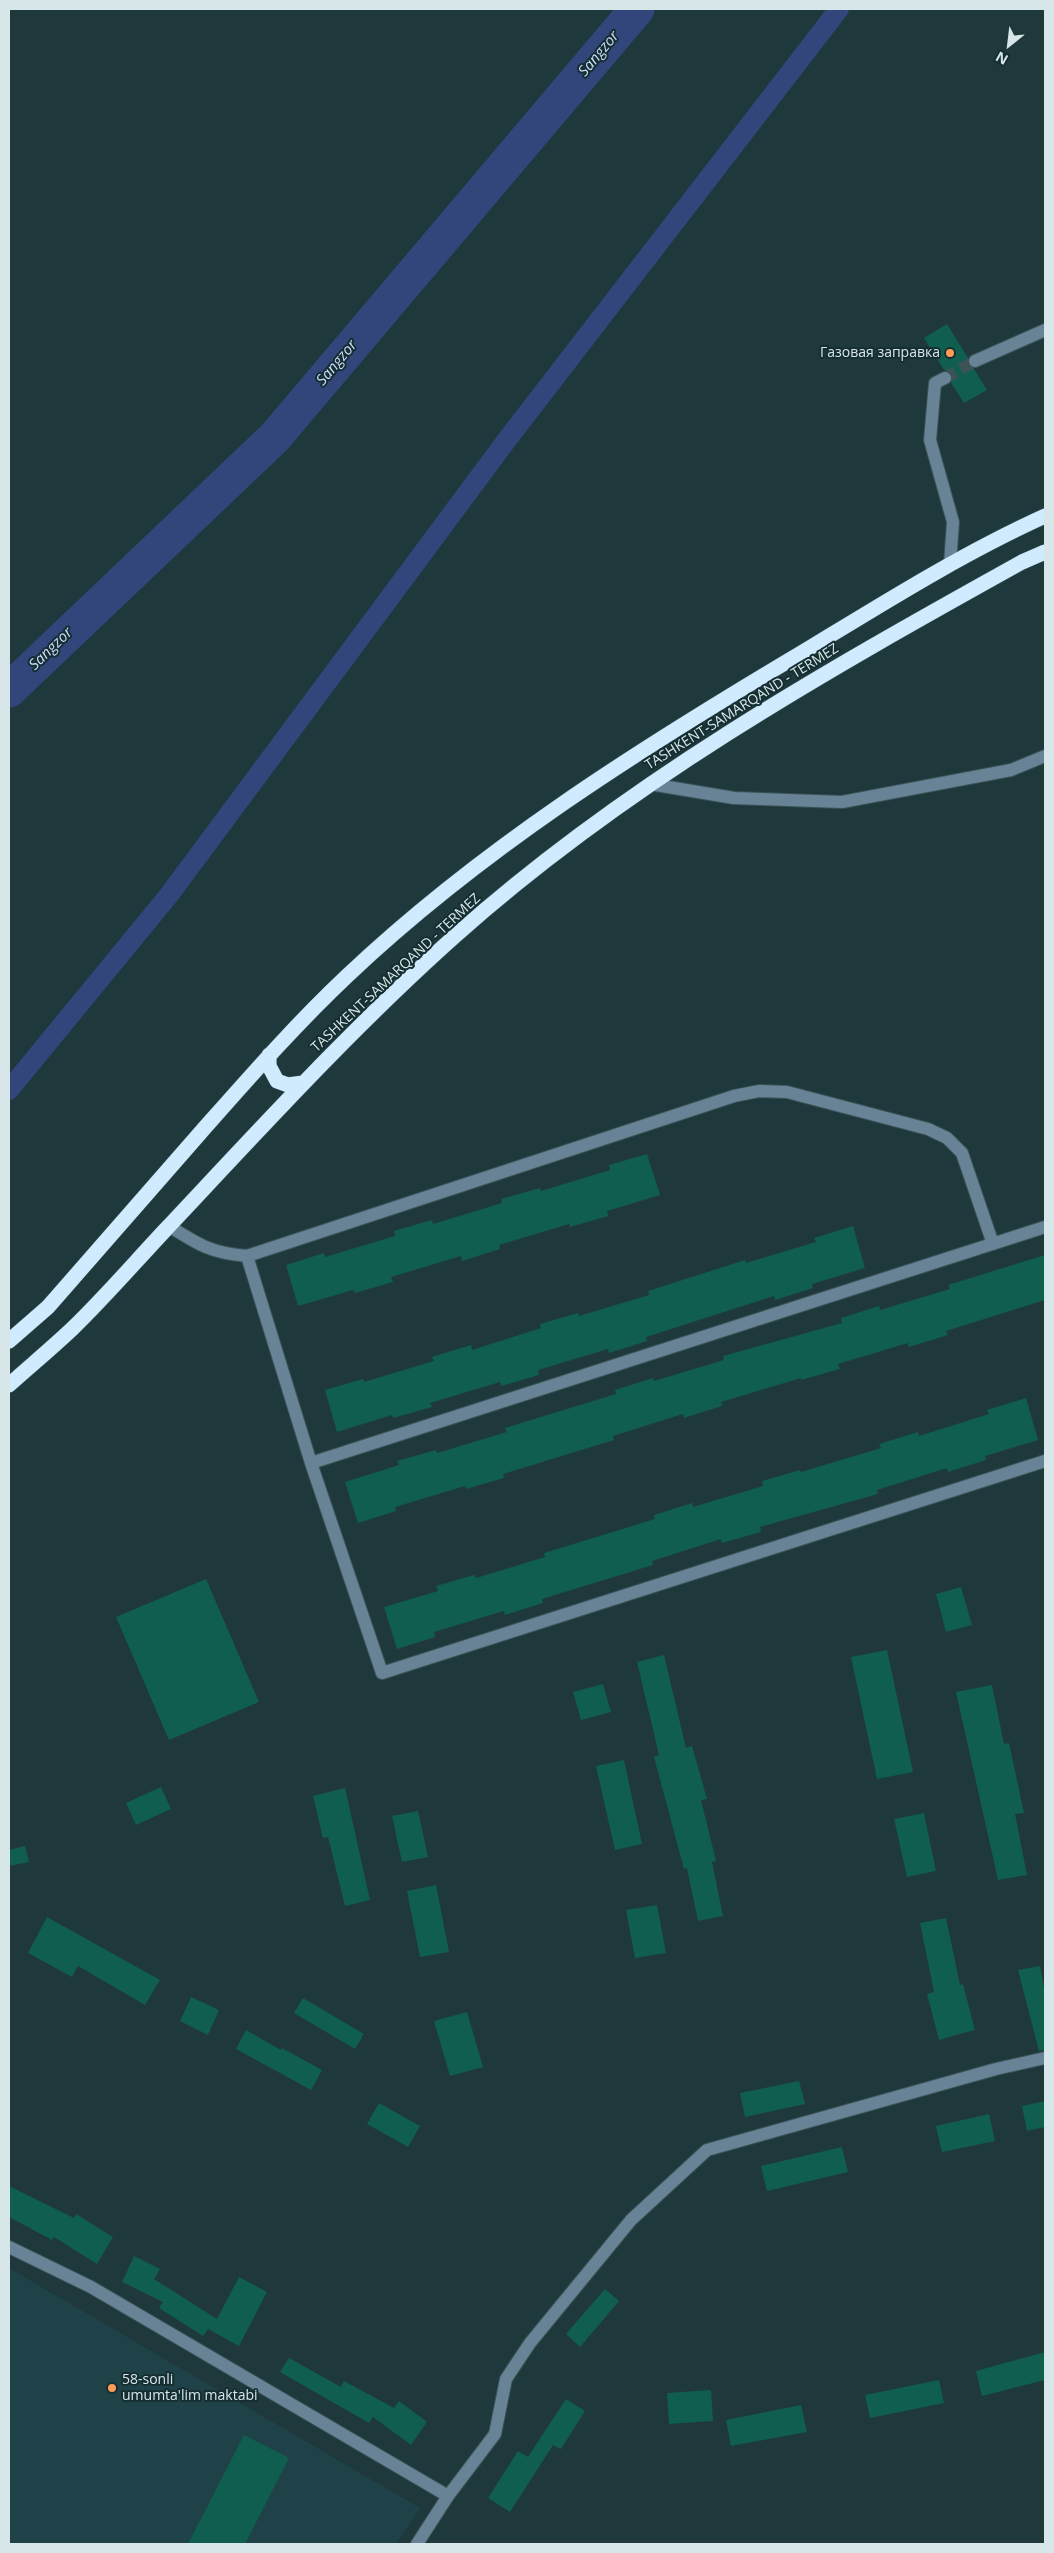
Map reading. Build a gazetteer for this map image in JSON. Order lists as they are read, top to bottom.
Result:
{
  "streets": {
    "highway": ["TASHKENT-SAMARQAND - TERMEZ"]
  },
  "water": ["Sangzor"],
  "places": ["Газовая заправка", "58-sonli umumta'lim maktabi"],
  "north": "bottom left"
}
